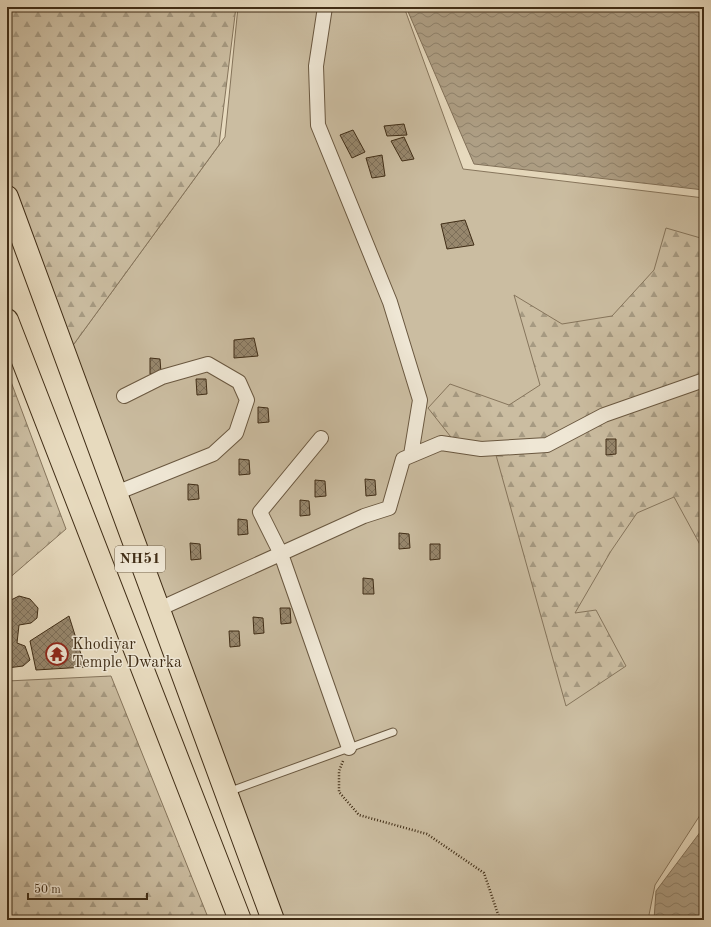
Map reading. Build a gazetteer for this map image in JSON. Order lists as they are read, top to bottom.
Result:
{
  "streets": {
    "highway": ["NH51"]
  },
  "places": {
    "temple": ["Khodiyar Temple Dwarka"]
  },
  "scale_bar": "50 m"
}
